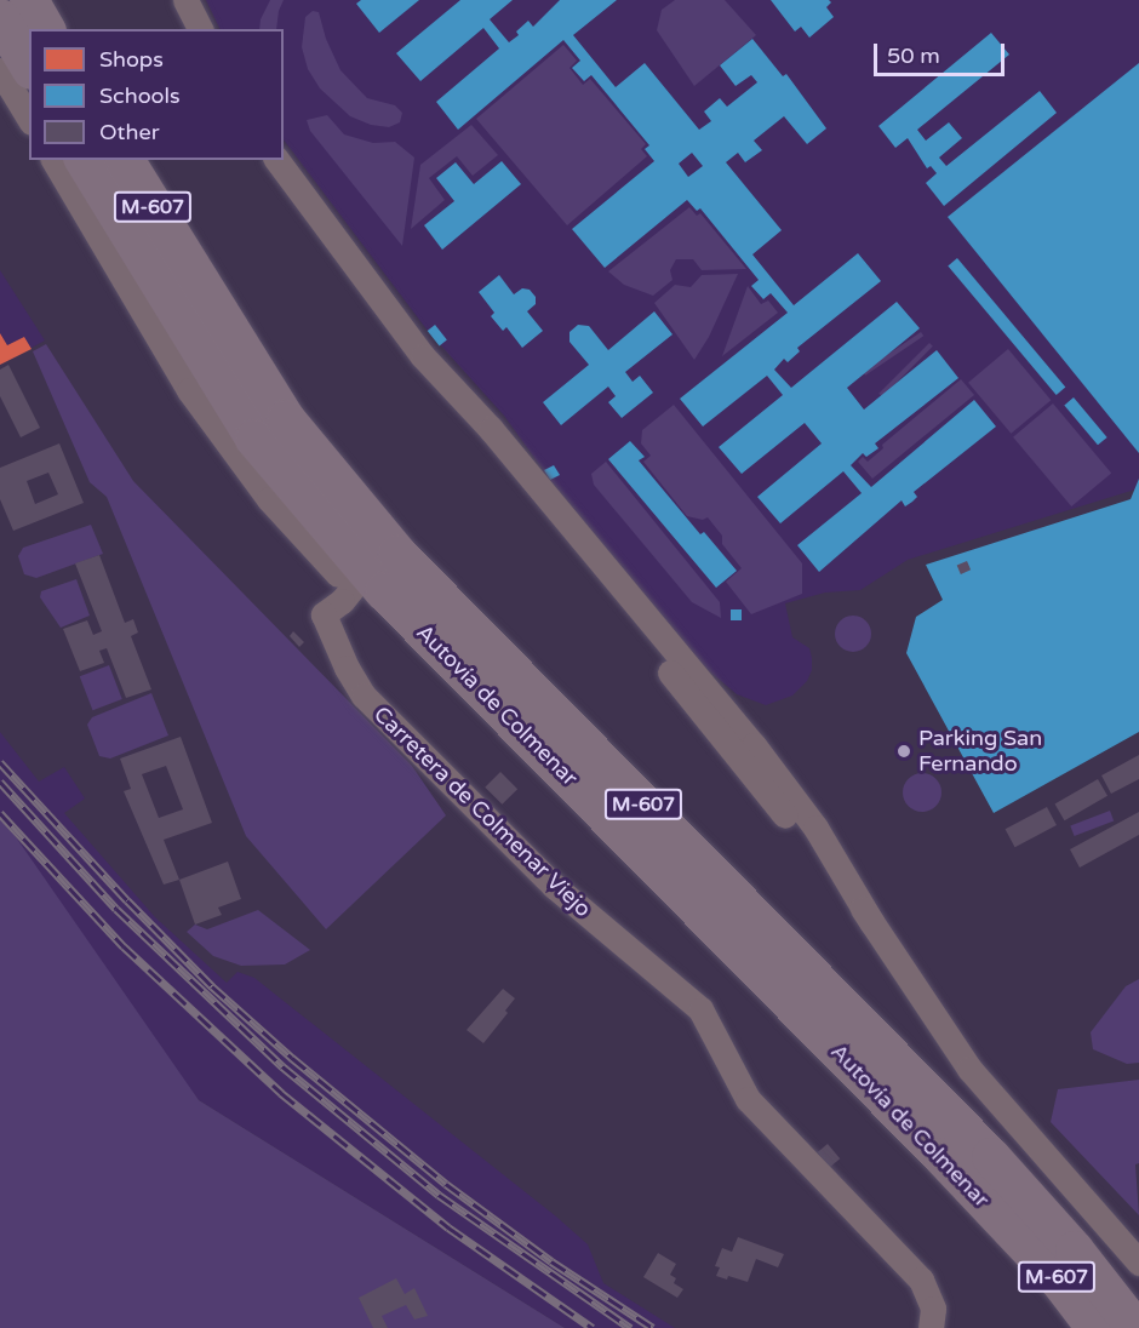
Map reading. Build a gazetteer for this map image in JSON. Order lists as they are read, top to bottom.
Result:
{
  "streets": {
    "highway": ["M-607", "Autovía de Colmenar"],
    "street": ["Carretera de Colmenar Viejo"]
  },
  "places": ["Parking San Fernando"],
  "legend": ["Shops", "Schools", "Other"],
  "scale_bar": "50 m"
}
